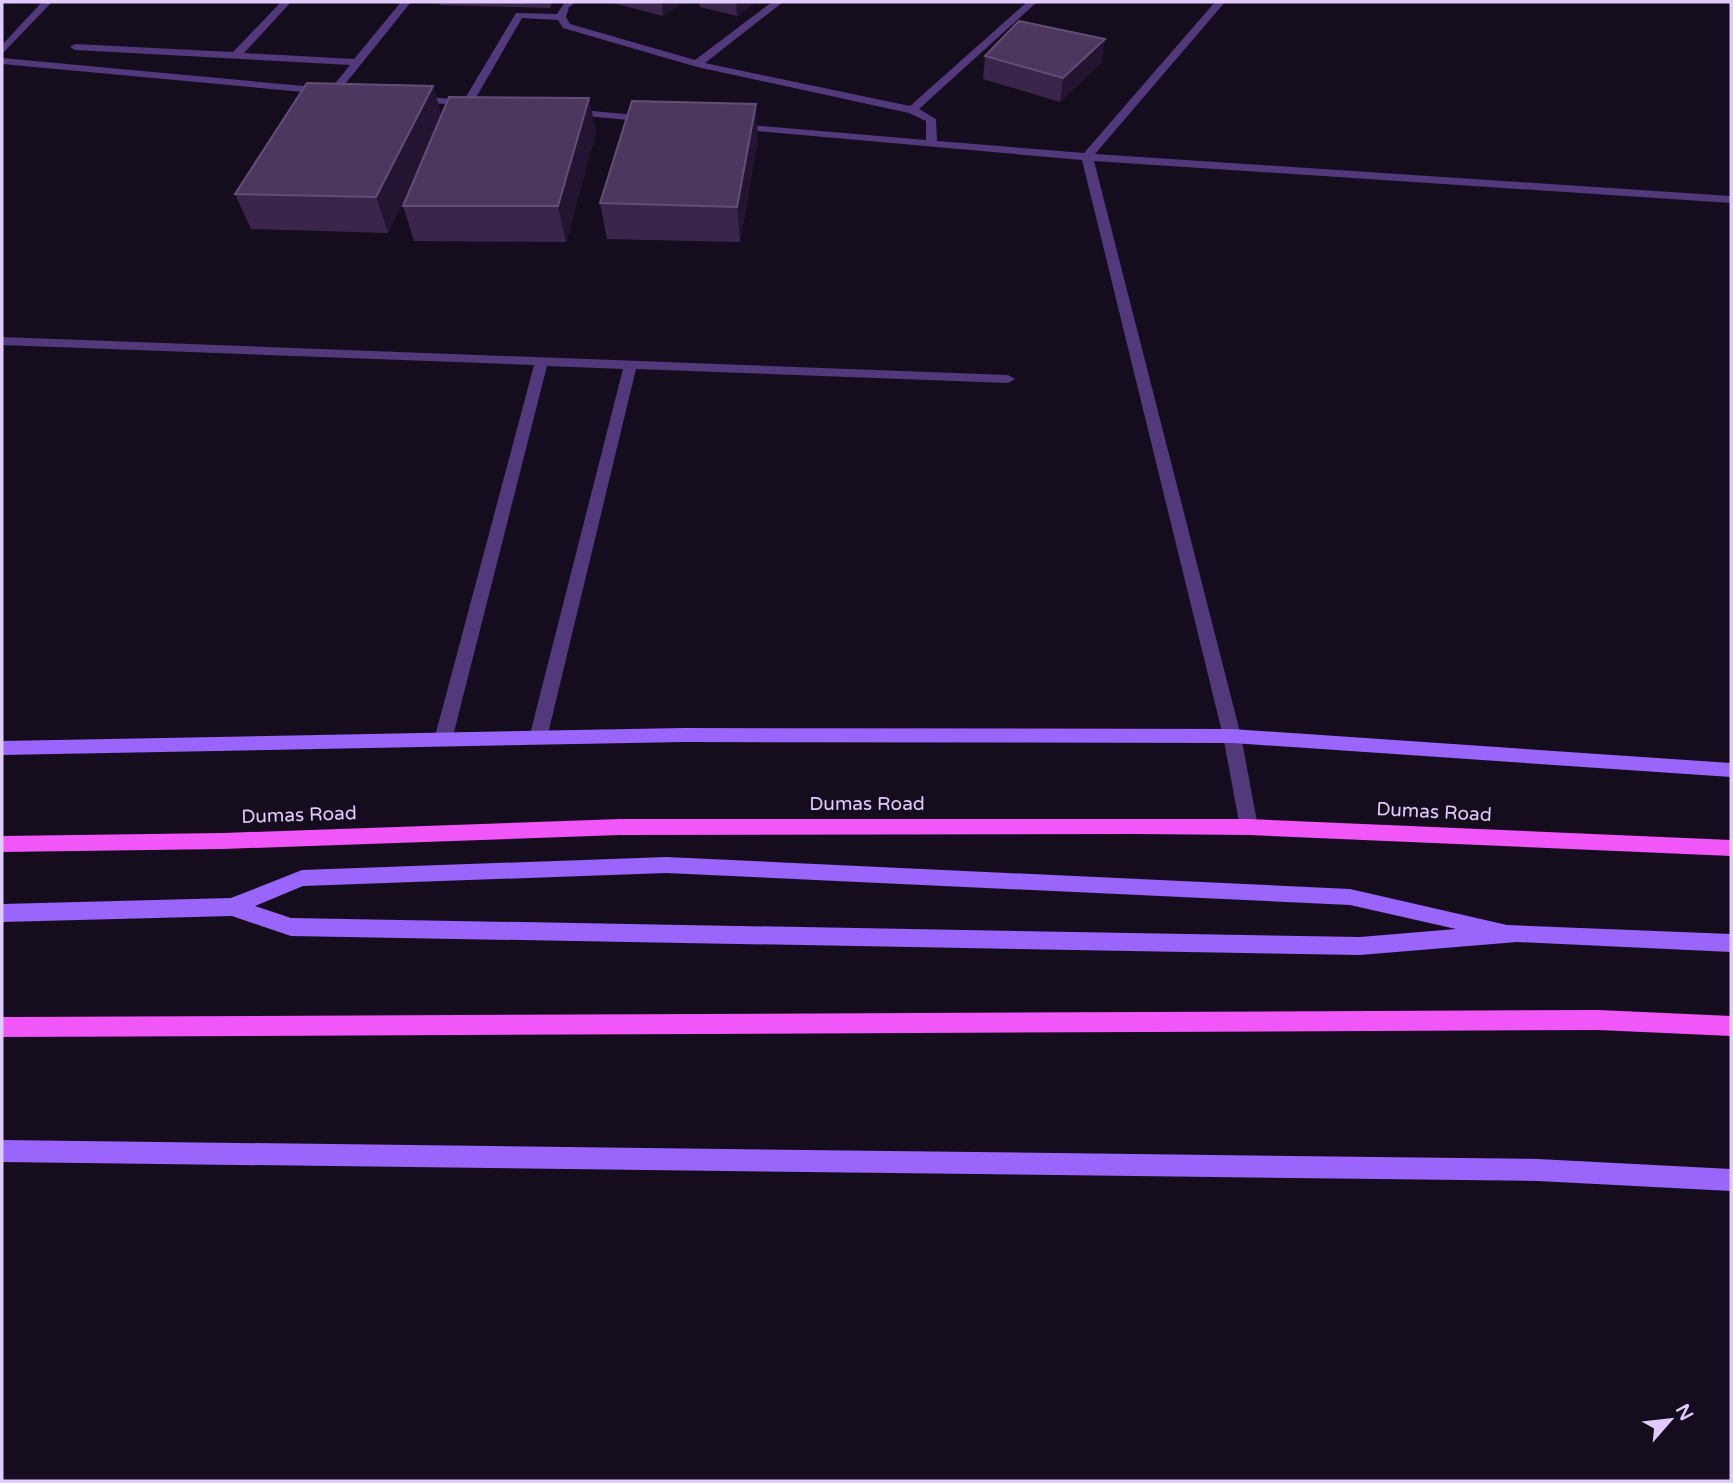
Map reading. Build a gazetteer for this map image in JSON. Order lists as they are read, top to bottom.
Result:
{
  "streets": {
    "main road": ["Dumas Road"]
  },
  "north": "top right"
}
